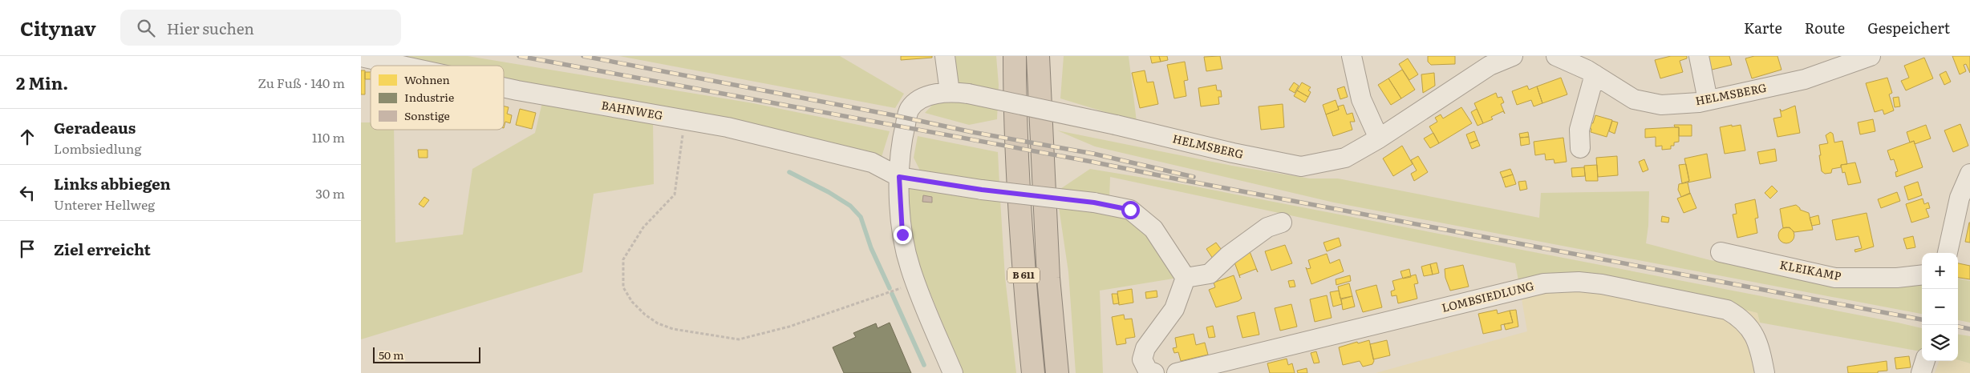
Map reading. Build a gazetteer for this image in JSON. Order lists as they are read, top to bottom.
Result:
{
  "streets": {
    "highway": ["B 611"],
    "street": [
      "HELMSBERG",
      "BAHNWEG",
      "KLEIKAMP",
      "LOMBSIEDLUNG"
    ]
  },
  "crossings": [
    ["HELMSBERG", "BAHNWEG"]
  ],
  "legend": ["Wohnen", "Industrie", "Sonstige"],
  "scale_bar": "50 m",
  "page": {
    "header": "Citynav",
    "search": "Hier suchen",
    "nav": ["Karte", "Route", "Gespeichert"],
    "heading": ["2 Min.", "Zu Fuß · 140 m"],
    "list": [
      ["Geradeaus", "Lombsiedlung", "110 m"],
      ["Links abbiegen", "Unterer Hellweg", "30 m"],
      "Ziel erreicht"
    ],
    "map_buttons": ["+", "−"],
    "scale": "50 m"
  }
}
